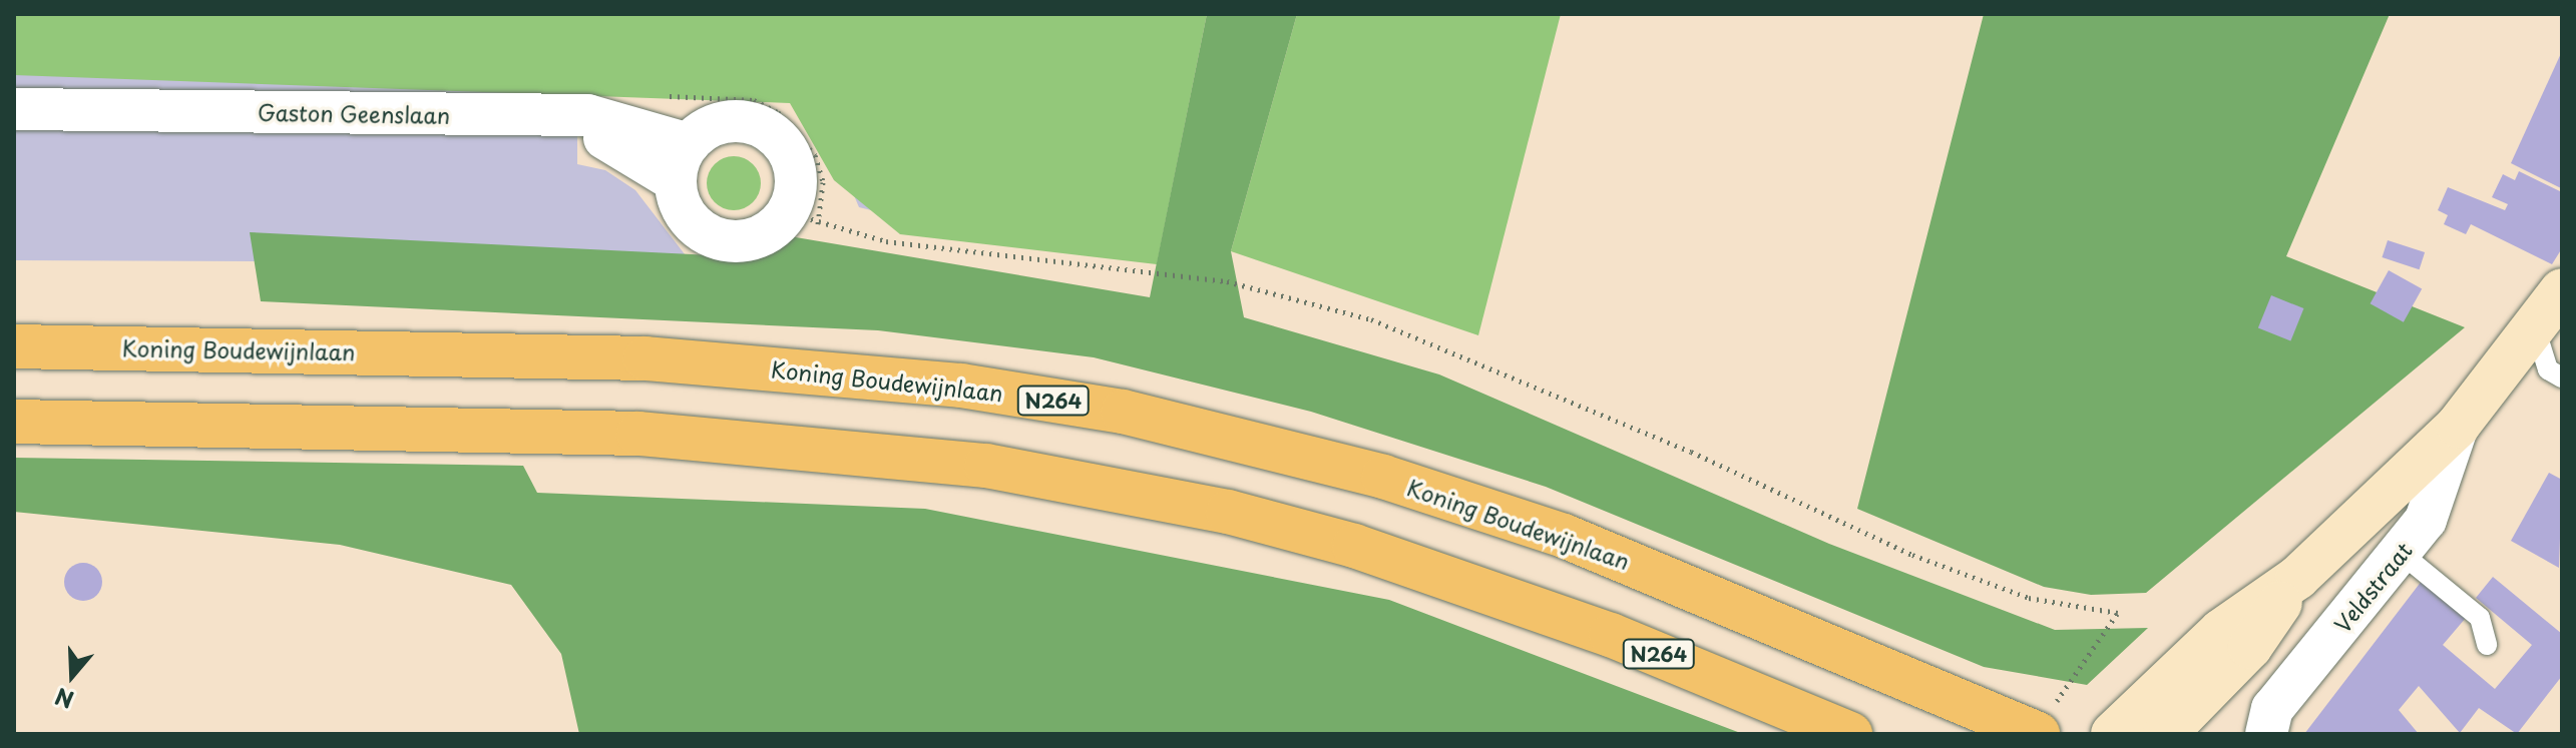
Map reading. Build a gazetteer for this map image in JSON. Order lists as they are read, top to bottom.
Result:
{
  "streets": {
    "highway": ["Koning Boudewijnlaan", "N264"],
    "street": ["Gaston Geenslaan", "Veldstraat"]
  },
  "north": "bottom"
}
